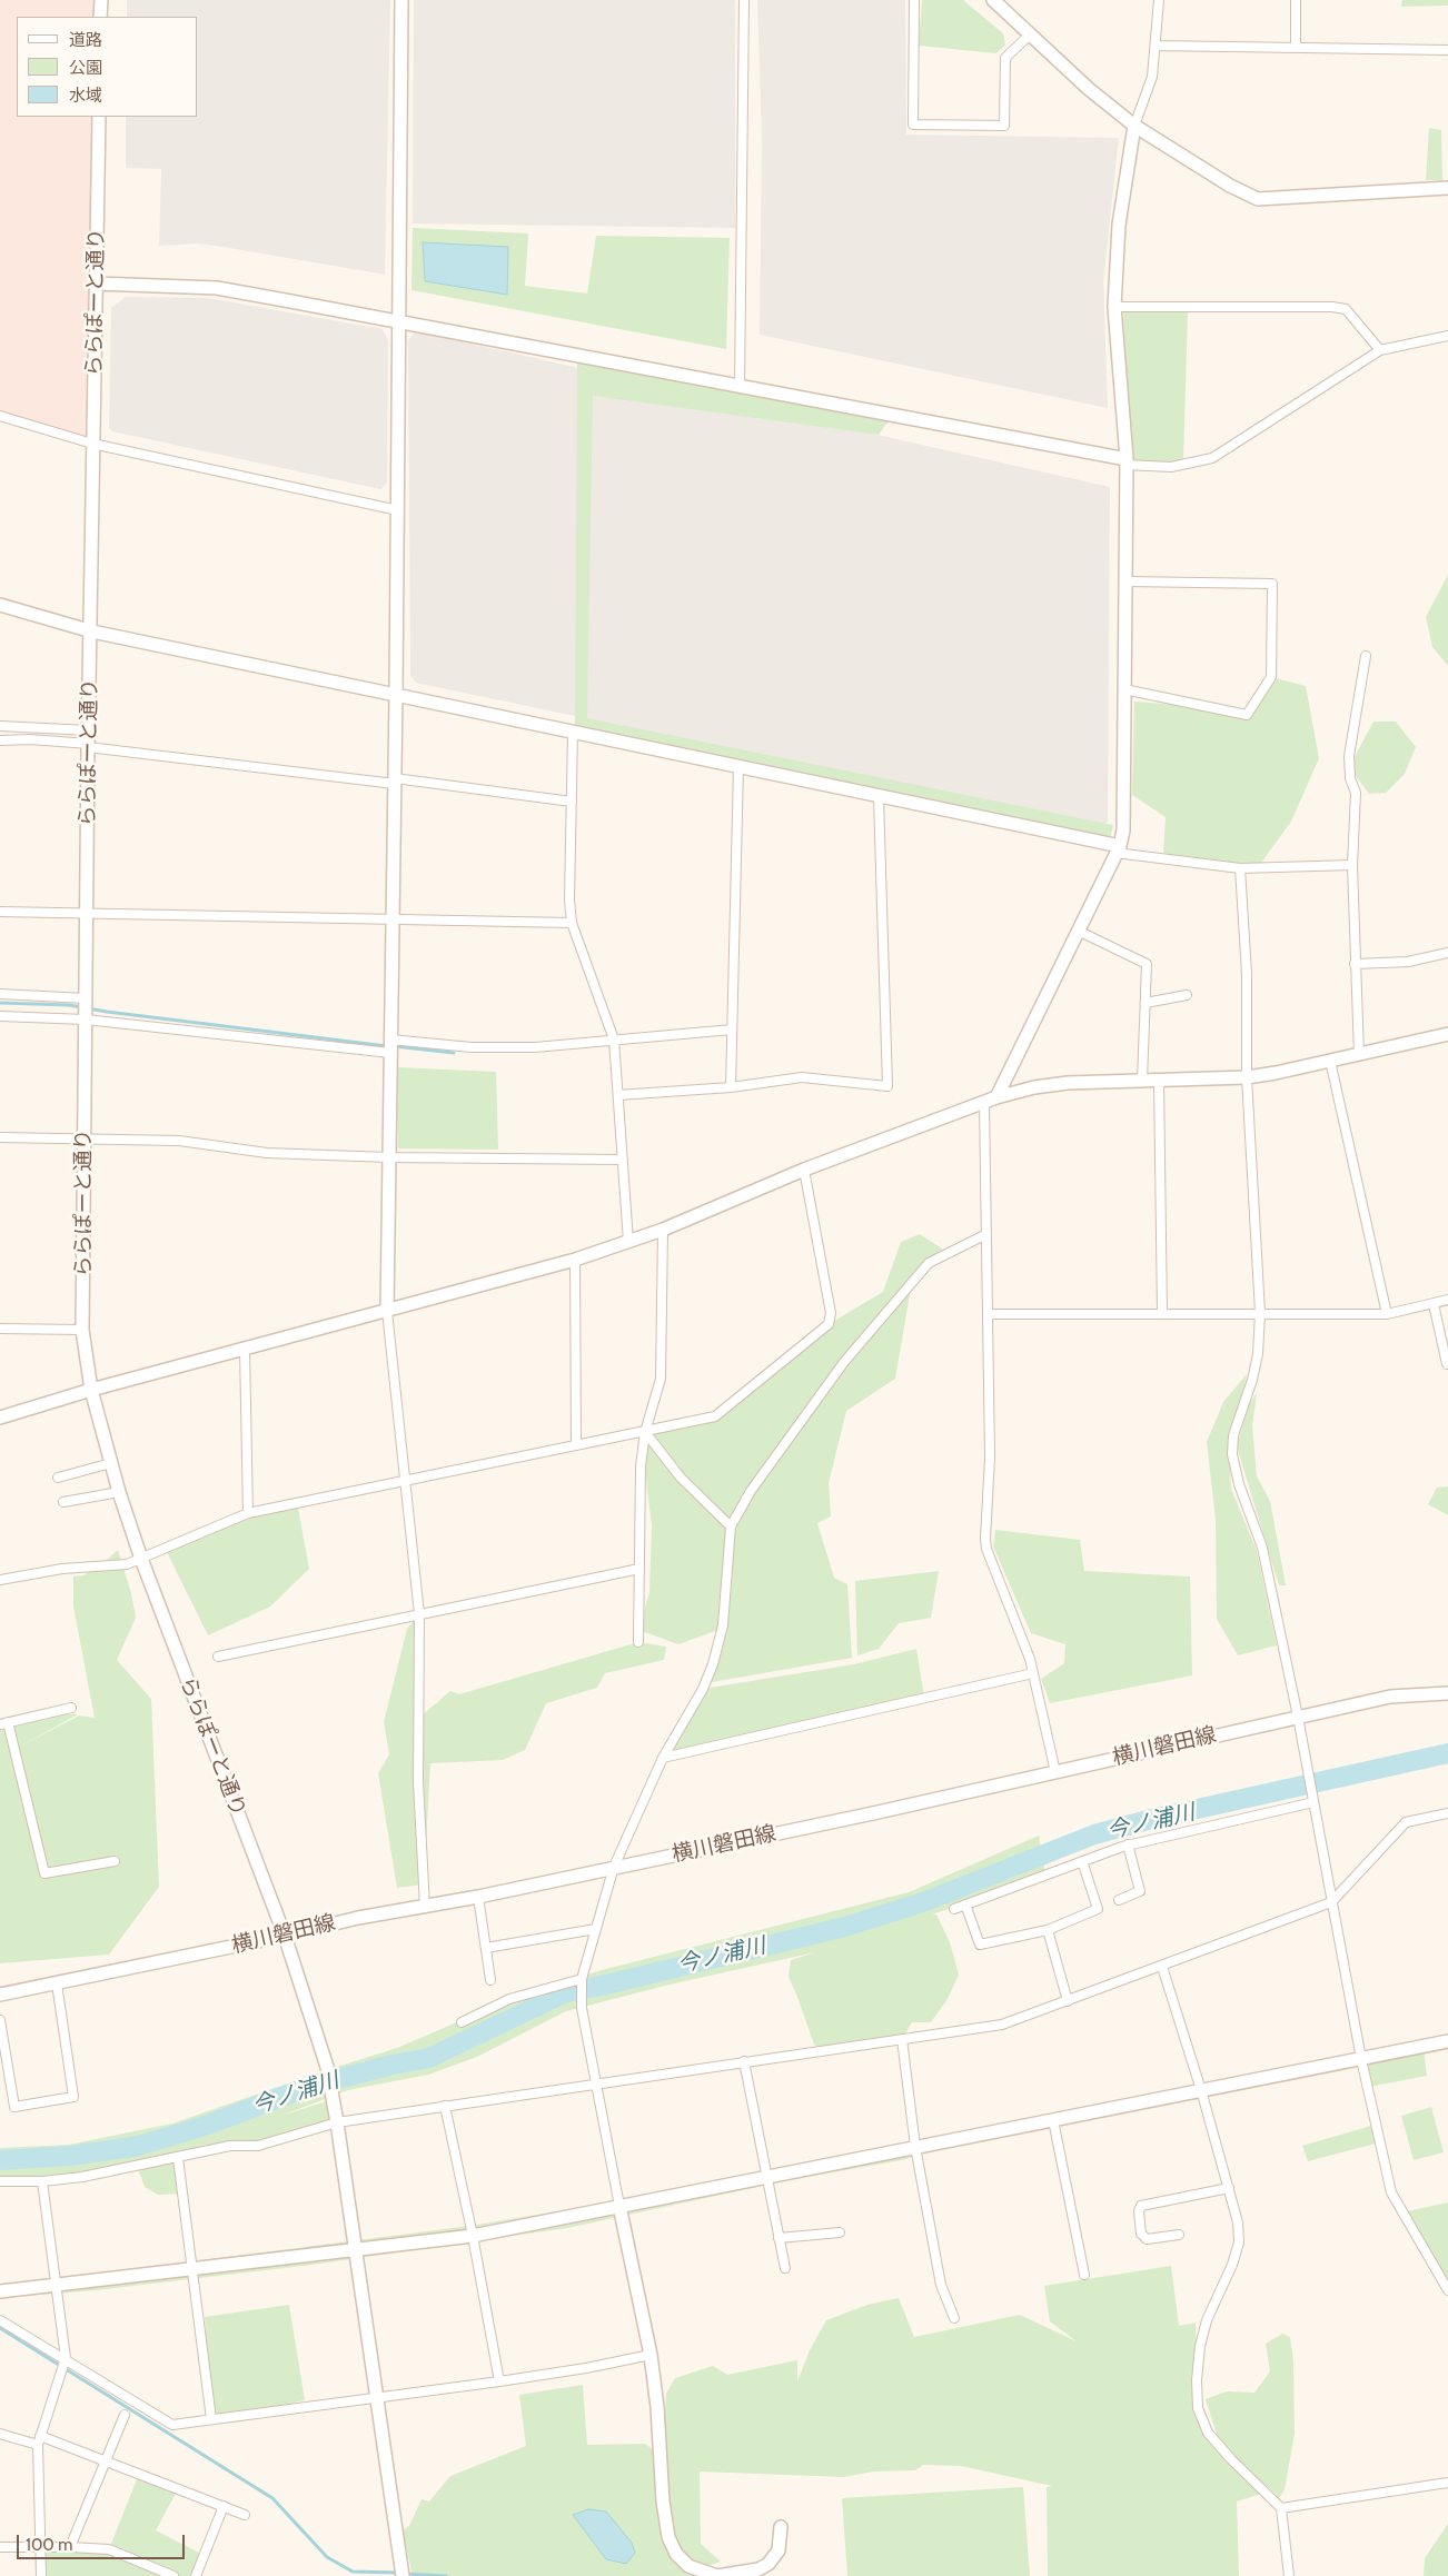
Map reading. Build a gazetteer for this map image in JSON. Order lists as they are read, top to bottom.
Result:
{
  "streets": {
    "street": ["ららぽーと通り", "横川磐田線"]
  },
  "crossings": [
    ["ららぽーと通り", "横川磐田線"]
  ],
  "water": ["今ノ浦川"],
  "legend": ["道路", "公園", "水域"],
  "scale_bar": "100 m"
}
